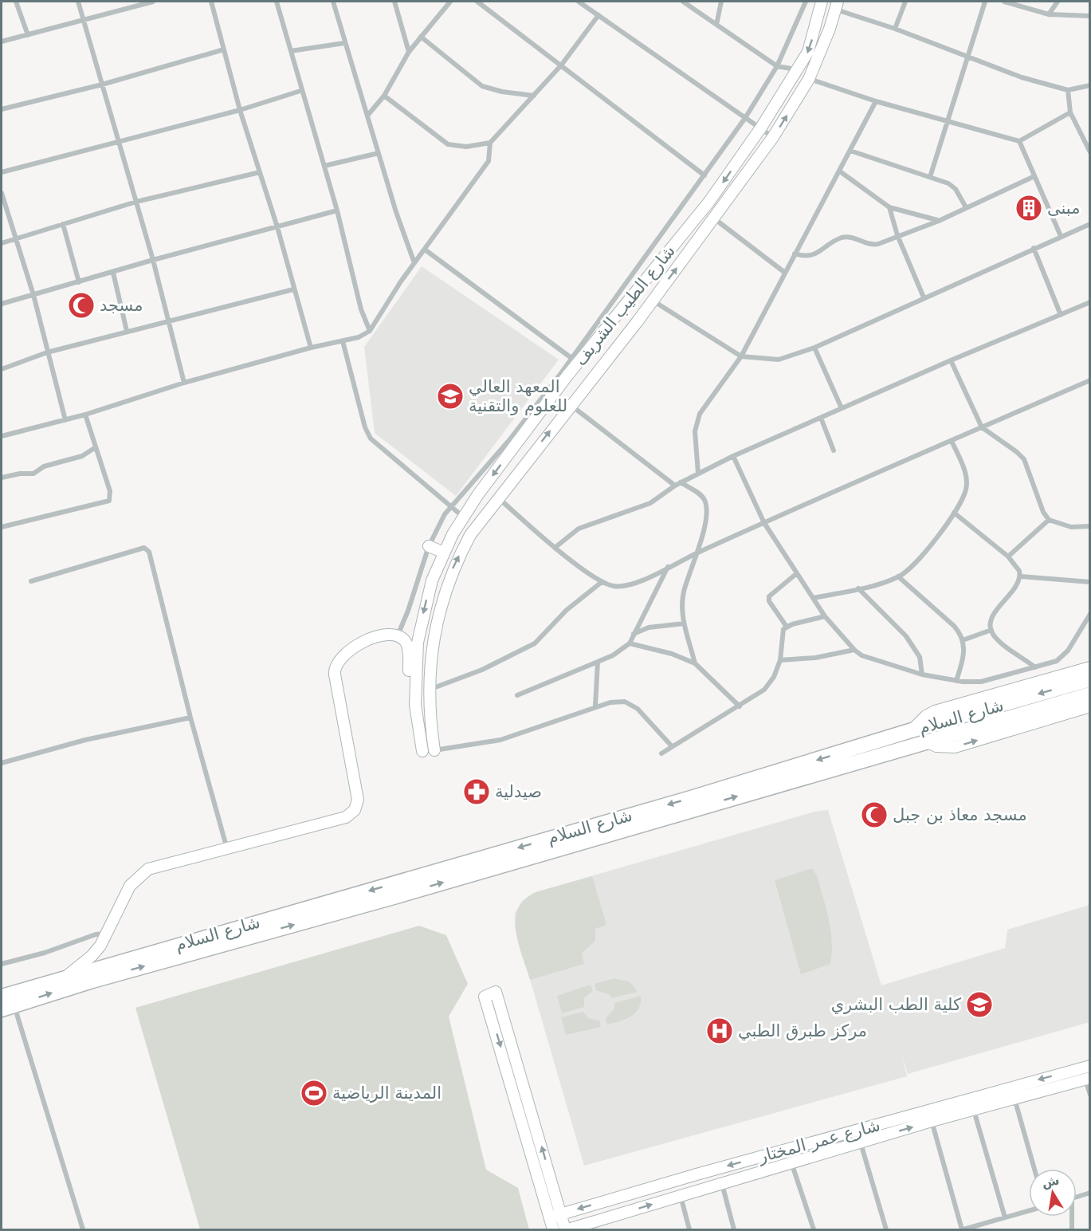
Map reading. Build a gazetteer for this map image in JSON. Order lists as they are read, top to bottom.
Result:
{
  "streets": {
    "highway": ["شارع السلام"],
    "main road": ["شارع الطيب الشريف", "شارع عمر المختار"]
  },
  "places": {
    "building": ["مبنى"],
    "mosque": ["مسجد", "مسجد معاذ بن جبل"],
    "school or university": ["المعهد العالي للعلوم والتقنية", "كلية الطب البشري"],
    "pharmacy": ["صيدلية"],
    "hospital": ["مركز طبرق الطبي"],
    "sports": ["المدينة الرياضية"]
  },
  "north": "top"
}
